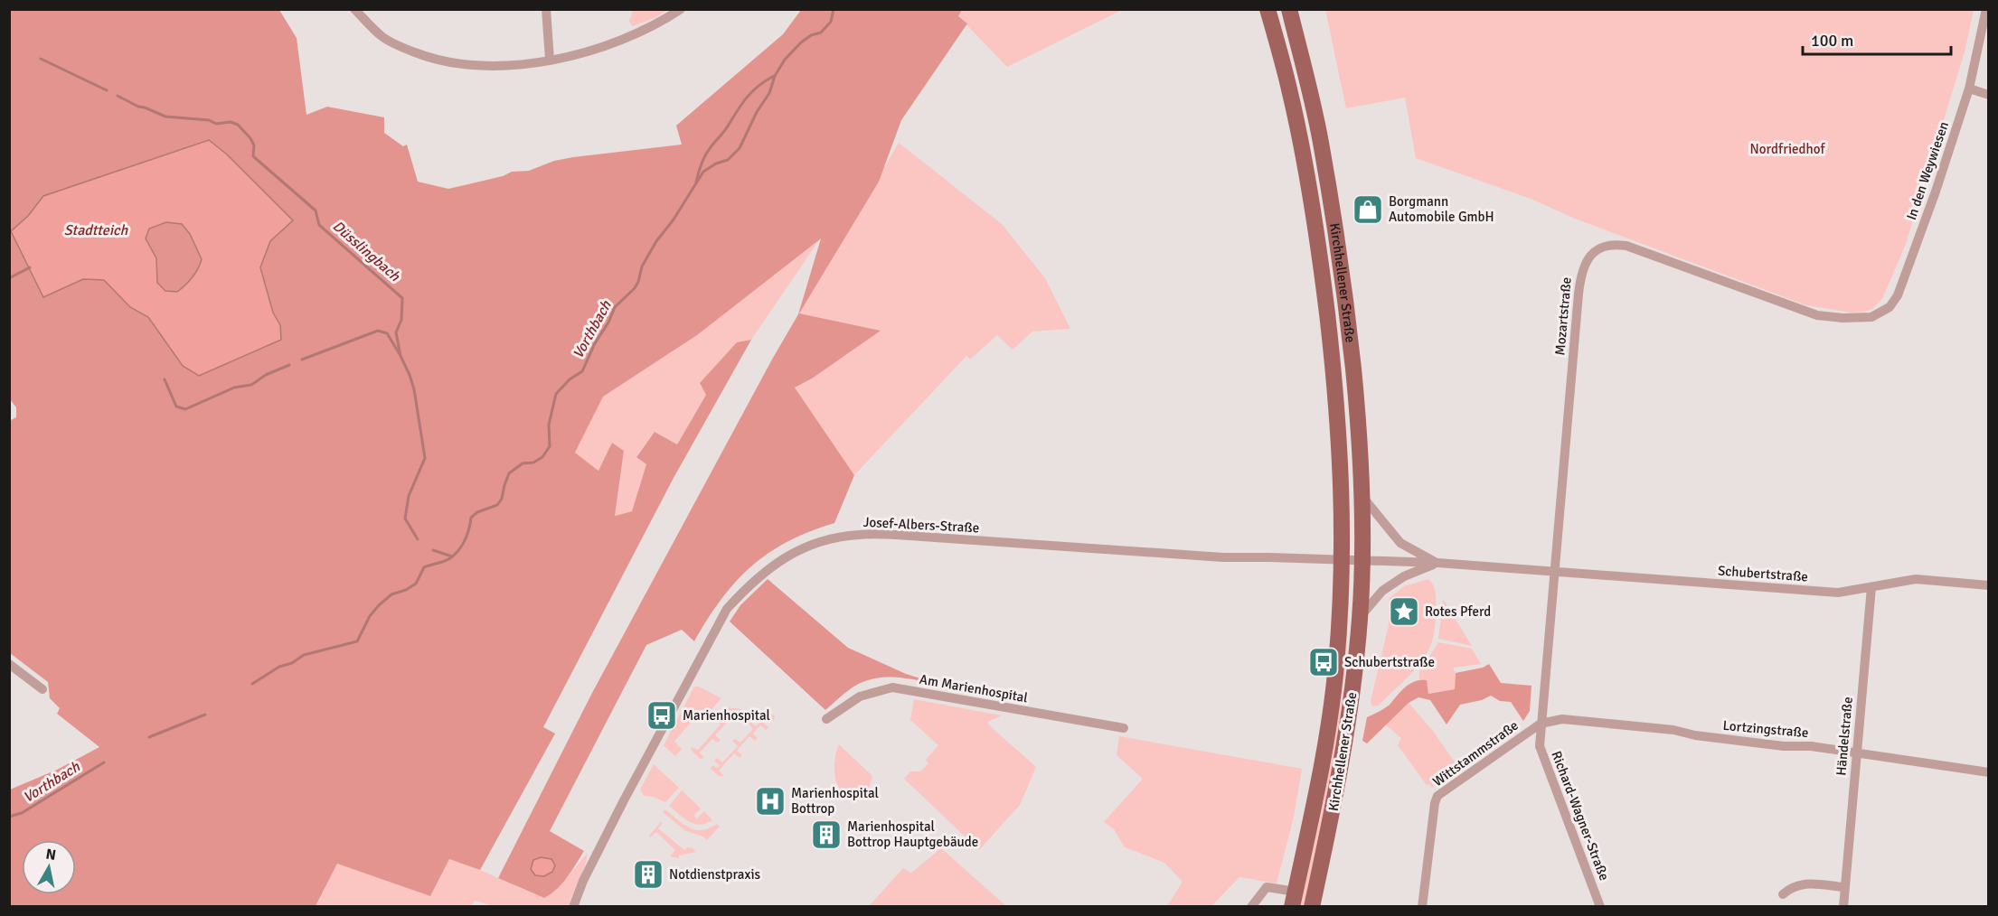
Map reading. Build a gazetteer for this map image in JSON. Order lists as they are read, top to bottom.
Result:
{
  "streets": {
    "main road": ["Kirchhellener Straße"],
    "street": [
      "In den Weywiesen",
      "Mozartstraße",
      "Josef-Albers-Straße",
      "Schubertstraße",
      "Am Marienhospital",
      "Lortzingstraße",
      "Händelstraße",
      "Wittstammstraße",
      "Richard-Wagner-Straße"
    ]
  },
  "crossings": [
    ["In den Weywiesen", "Mozartstraße"],
    ["Kirchhellener Straße", "Josef-Albers-Straße"],
    ["Kirchhellener Straße", "Schubertstraße"],
    ["Mozartstraße", "Schubertstraße"],
    ["Mozartstraße", "Richard-Wagner-Straße"],
    ["Schubertstraße", "Händelstraße"],
    ["Schubertstraße", "Richard-Wagner-Straße"],
    ["Lortzingstraße", "Händelstraße"],
    ["Lortzingstraße", "Wittstammstraße"],
    ["Lortzingstraße", "Richard-Wagner-Straße"],
    ["Wittstammstraße", "Richard-Wagner-Straße"]
  ],
  "water": ["Stadtteich", "Düsslingbach", "Vorthbach"],
  "parks": ["Nordfriedhof"],
  "places": {
    "shop": ["Borgmann Automobile GmbH"],
    "place": ["Rotes Pferd"],
    "bus stop": ["Schubertstraße", "Marienhospital"],
    "hospital": ["Marienhospital Bottrop"],
    "building": ["Marienhospital Bottrop Hauptgebäude", "Notdienstpraxis"]
  },
  "scale_bar": "100 m",
  "north": "top"
}
